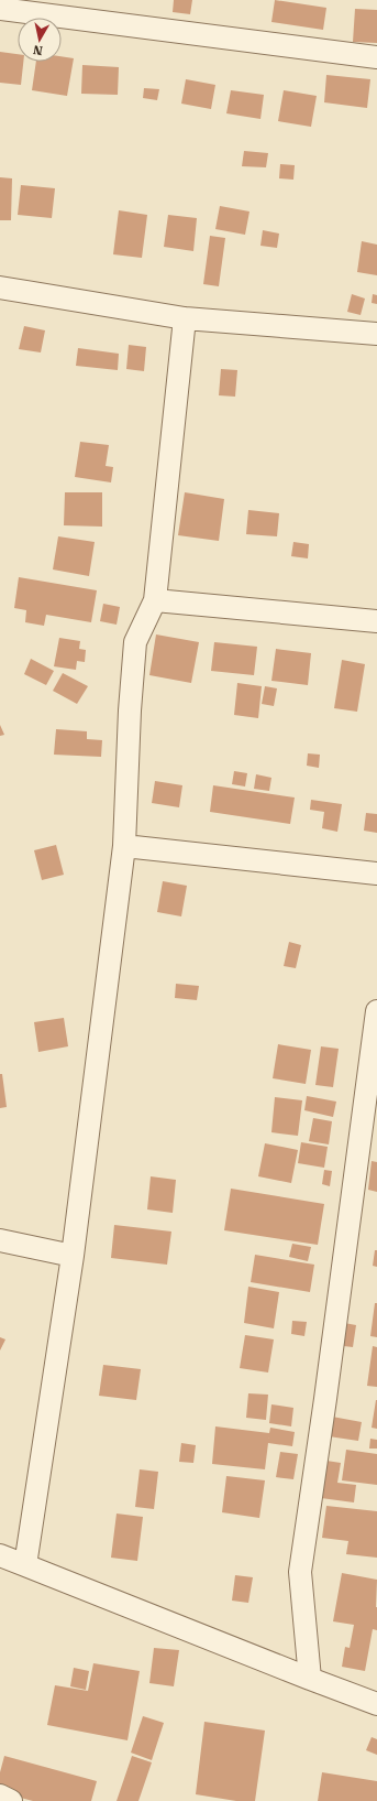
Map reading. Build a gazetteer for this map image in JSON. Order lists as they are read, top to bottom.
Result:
{
  "north": "bottom"
}
